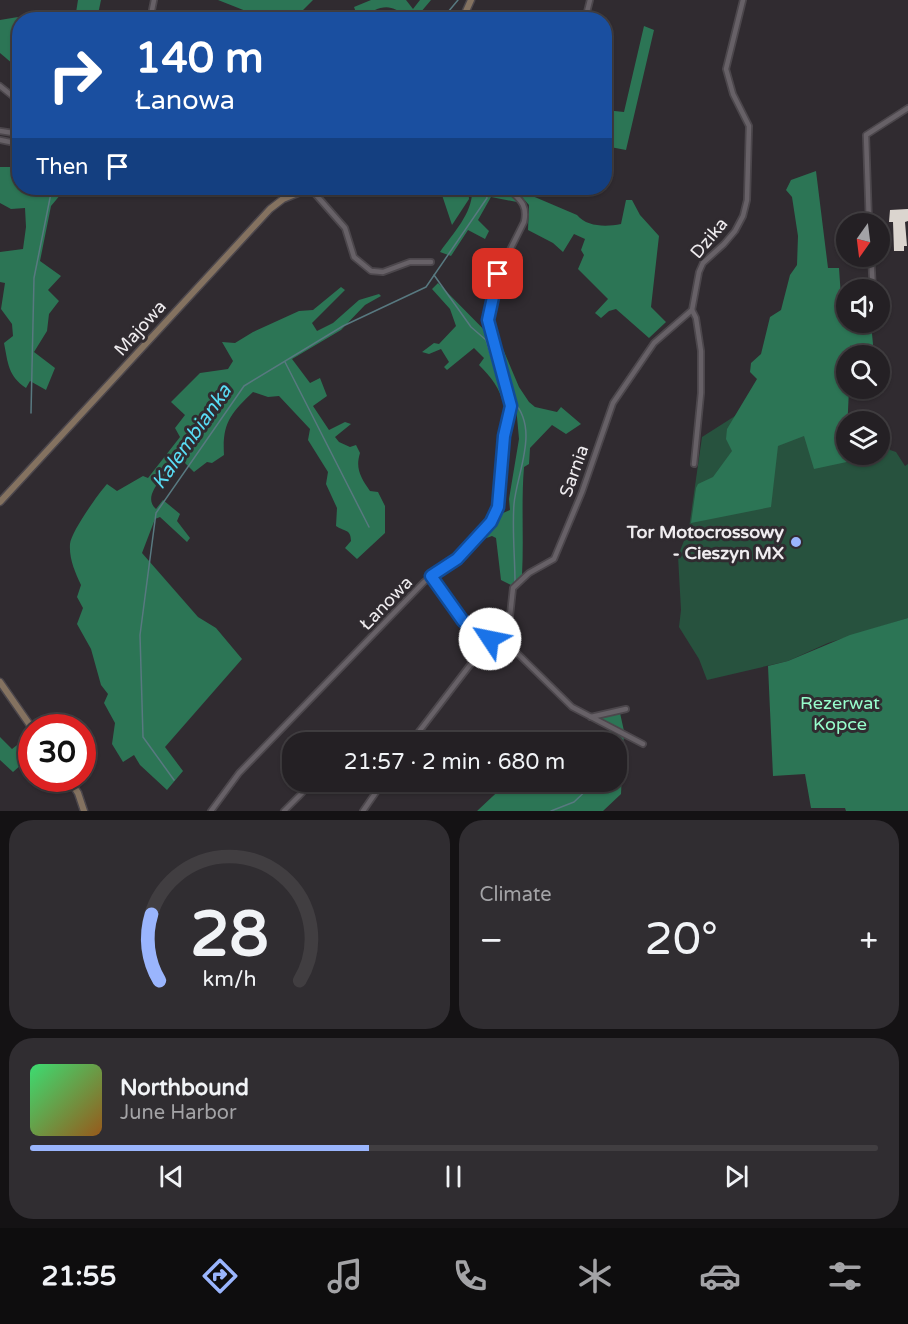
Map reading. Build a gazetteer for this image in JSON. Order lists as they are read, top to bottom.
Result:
{
  "streets": {
    "street": [
      "Dzika",
      "Majowa",
      "Sarnia",
      "Łanowa"
    ]
  },
  "crossings": [
    ["Dzika", "Sarnia"]
  ],
  "water": ["Kalembianka"],
  "parks": ["Rezerwat Kopce"],
  "places": ["Tor Motocrossowy - Cieszyn MX"],
  "north": "bottom",
  "page": {
    "turn": ["140 m", "Łanowa"],
    "then": "Then",
    "limit": "30",
    "trip": "21:57 · 2 min · 680 m",
    "tile": "Climate",
    "heat": ["−", "20°", "+"],
    "song": ["Northbound", "June Harbor"],
    "tabs": "21:55",
    "gauge": ["28", "km/h"]
  }
}
